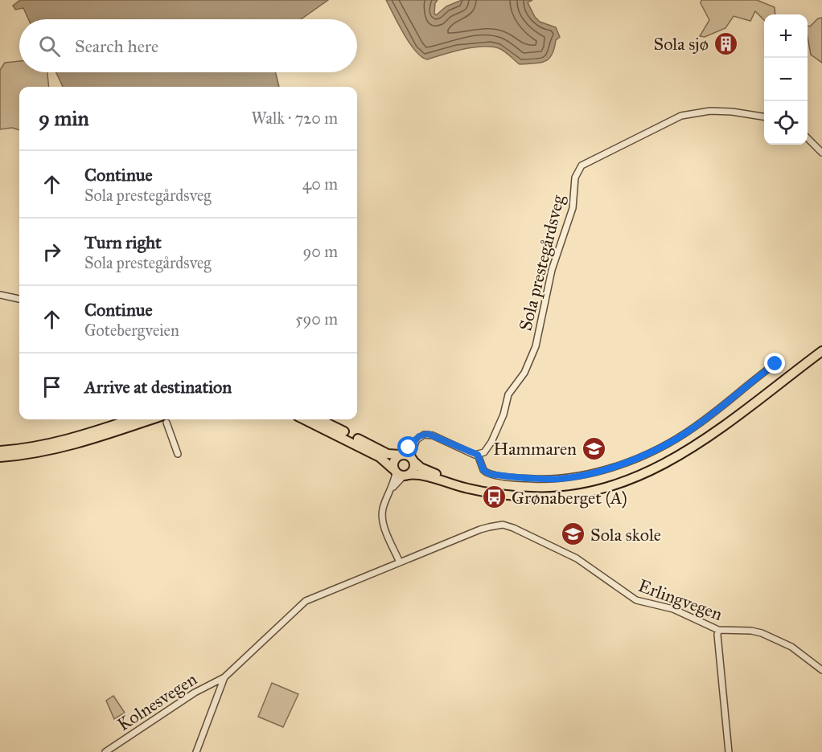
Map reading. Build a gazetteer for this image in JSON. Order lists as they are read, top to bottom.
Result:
{
  "streets": {
    "street": ["Sola prestegårdsveg", "Erlingvegen", "Kolnesvegen"]
  },
  "crossings": [
    ["Erlingvegen", "Kolnesvegen"]
  ],
  "places": {
    "building": ["Sola sjø"],
    "school or university": ["Hammaren", "Sola skole"],
    "bus stop": ["Grønaberget (A)"]
  },
  "page": {
    "map_buttons": ["+", "−"],
    "search": "Search here",
    "heading": ["9 min", "Walk · 720 m"],
    "list": [
      ["Continue", "Sola prestegårdsveg", "40 m"],
      ["Turn right", "Sola prestegårdsveg", "90 m"],
      ["Continue", "Gotebergveien", "590 m"],
      "Arrive at destination"
    ]
  }
}
